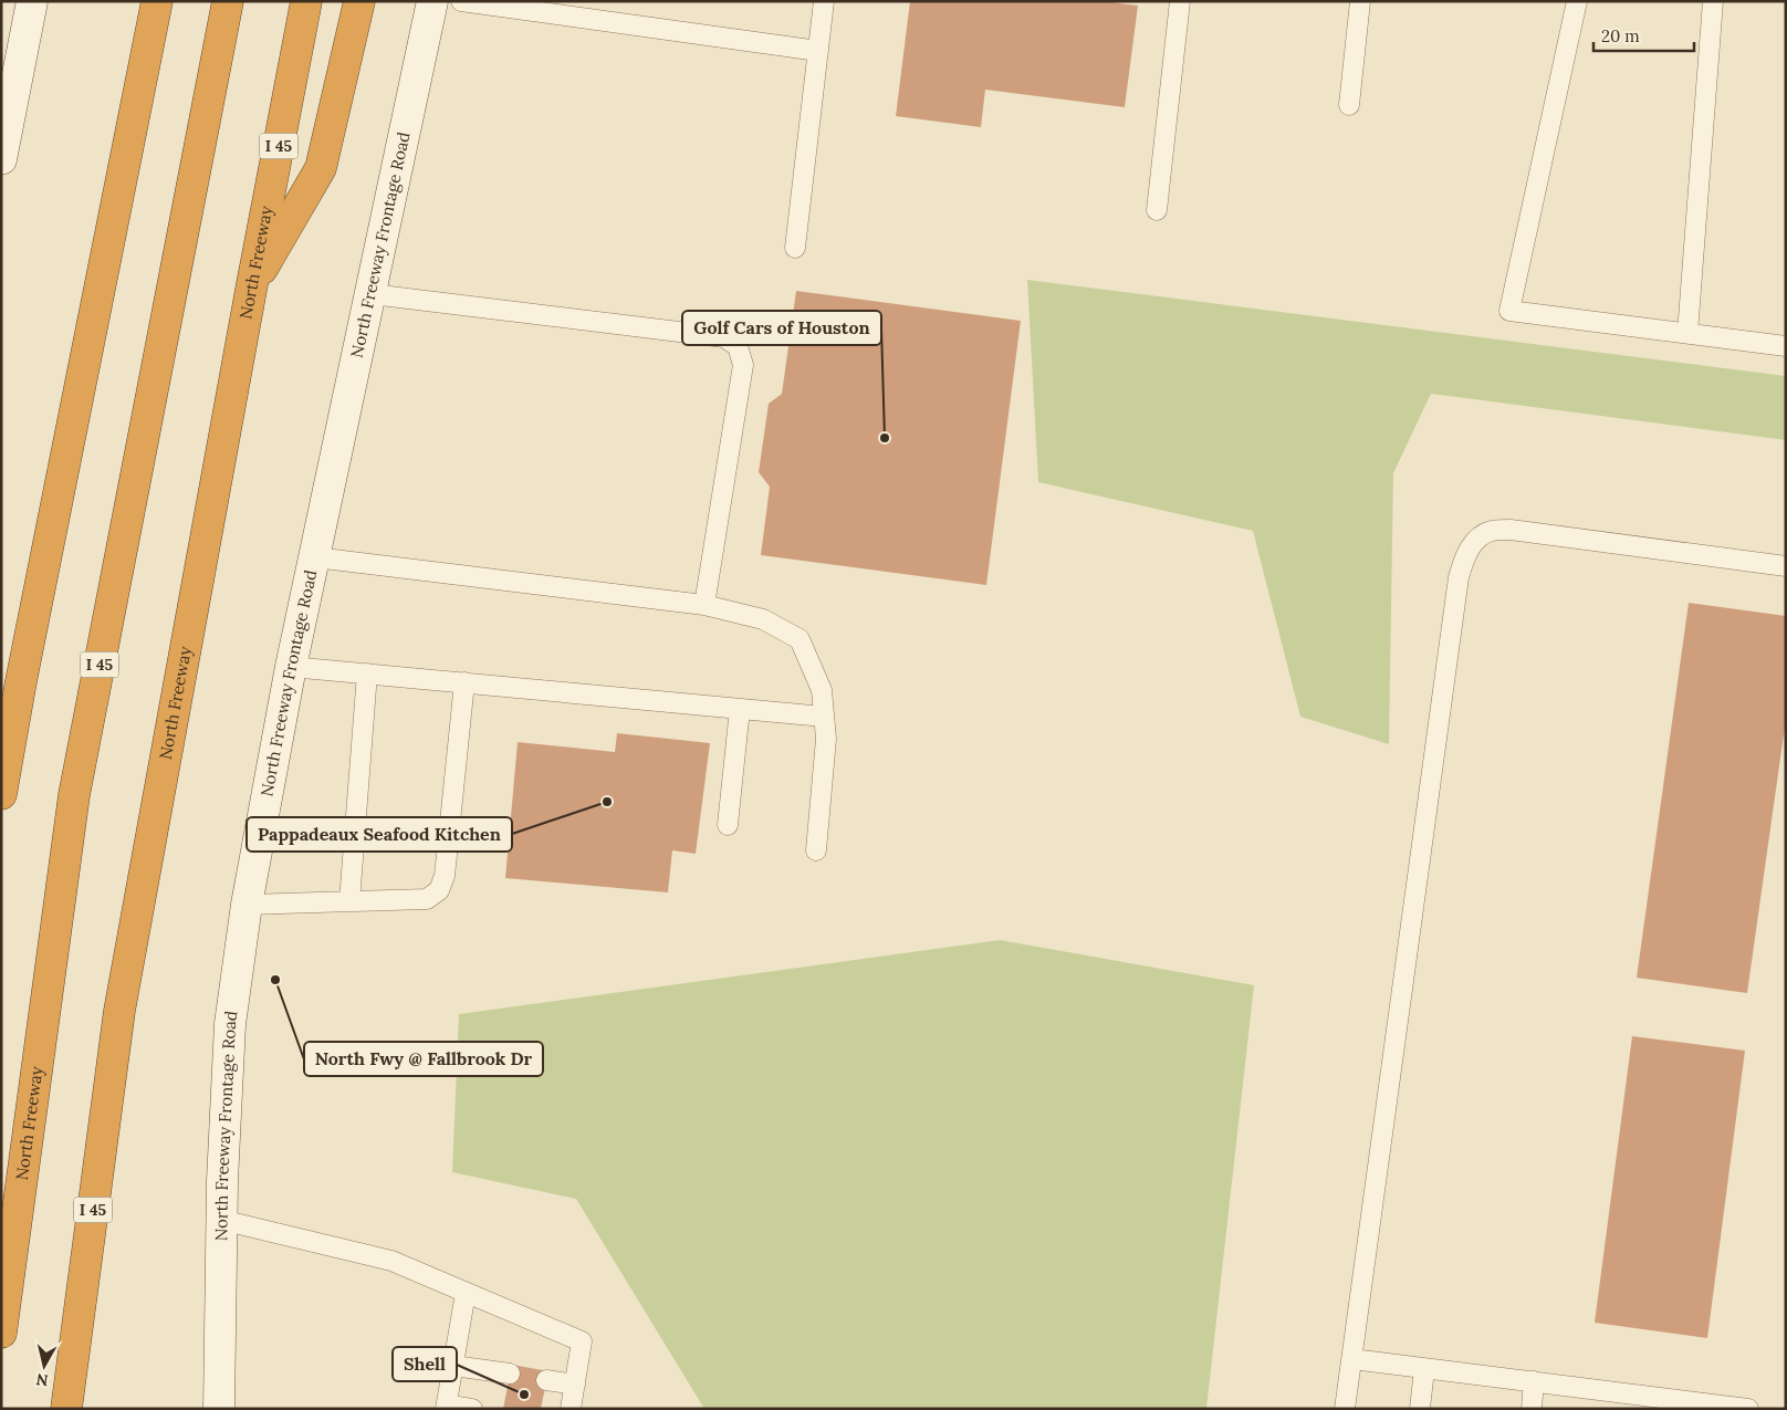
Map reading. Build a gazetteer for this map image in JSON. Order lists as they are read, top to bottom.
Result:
{
  "streets": {
    "highway": ["I 45", "North Freeway"],
    "main road": ["North Freeway Frontage Road"]
  },
  "places": [
    "Golf Cars of Houston",
    "Pappadeaux Seafood Kitchen",
    "North Fwy @ Fallbrook Dr",
    "Shell"
  ],
  "scale_bar": "20 m",
  "north": "bottom"
}
